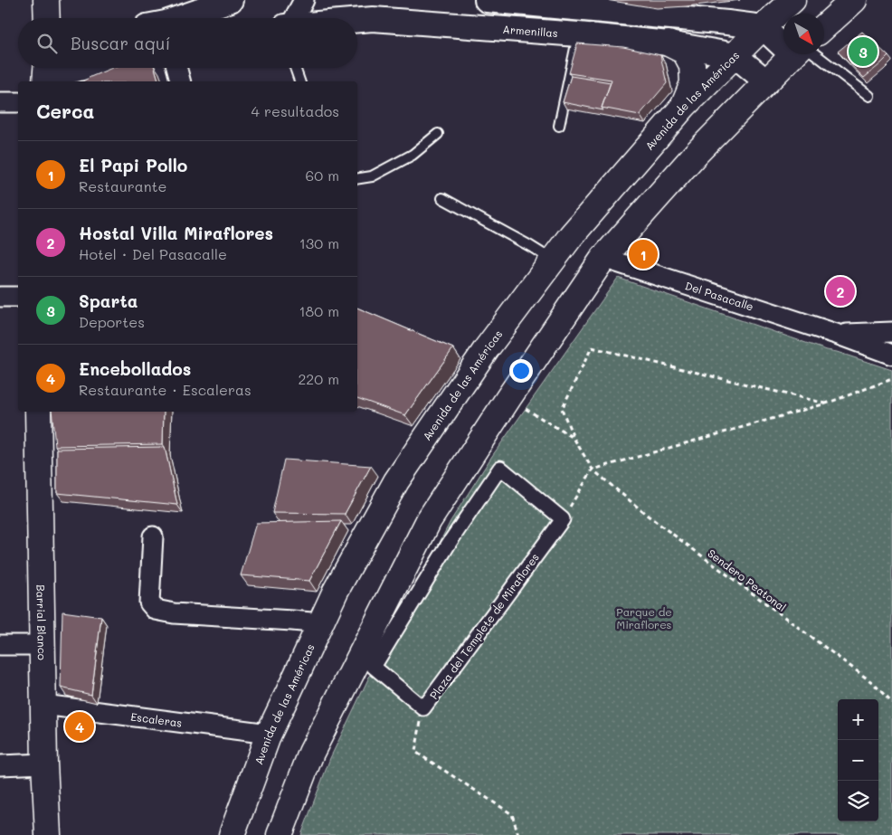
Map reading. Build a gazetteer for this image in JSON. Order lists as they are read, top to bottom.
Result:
{
  "streets": {
    "main road": ["Avenida de las Américas", "Barrial Blanco"],
    "street": [
      "Armenillas",
      "Del Pasacalle",
      "Plaza del Templete de Miraflores",
      "Escaleras"
    ],
    "path": ["Sendero Peatonal"]
  },
  "crossings": [
    ["Armenillas", "Avenida de las Américas"],
    ["Avenida de las Américas", "Escaleras"],
    ["Barrial Blanco", "Escaleras"]
  ],
  "parks": ["Parque de Miraflores"],
  "north": "bottom right",
  "page": {
    "search": "Buscar aquí",
    "pins": [
      "3",
      "1",
      "2",
      "4"
    ],
    "heading": ["Cerca", "4 resultados"],
    "list": [
      {
        "mark": "1",
        "name": "El Papi Pollo",
        "note": "Restaurante",
        "value": "60 m"
      },
      {
        "mark": "2",
        "name": "Hostal Villa Miraflores",
        "note": "Hotel · Del Pasacalle",
        "value": "130 m"
      },
      {
        "mark": "3",
        "name": "Sparta",
        "note": "Deportes",
        "value": "180 m"
      },
      {
        "mark": "4",
        "name": "Encebollados",
        "note": "Restaurante · Escaleras",
        "value": "220 m"
      }
    ],
    "map_buttons": ["+", "−"]
  }
}
